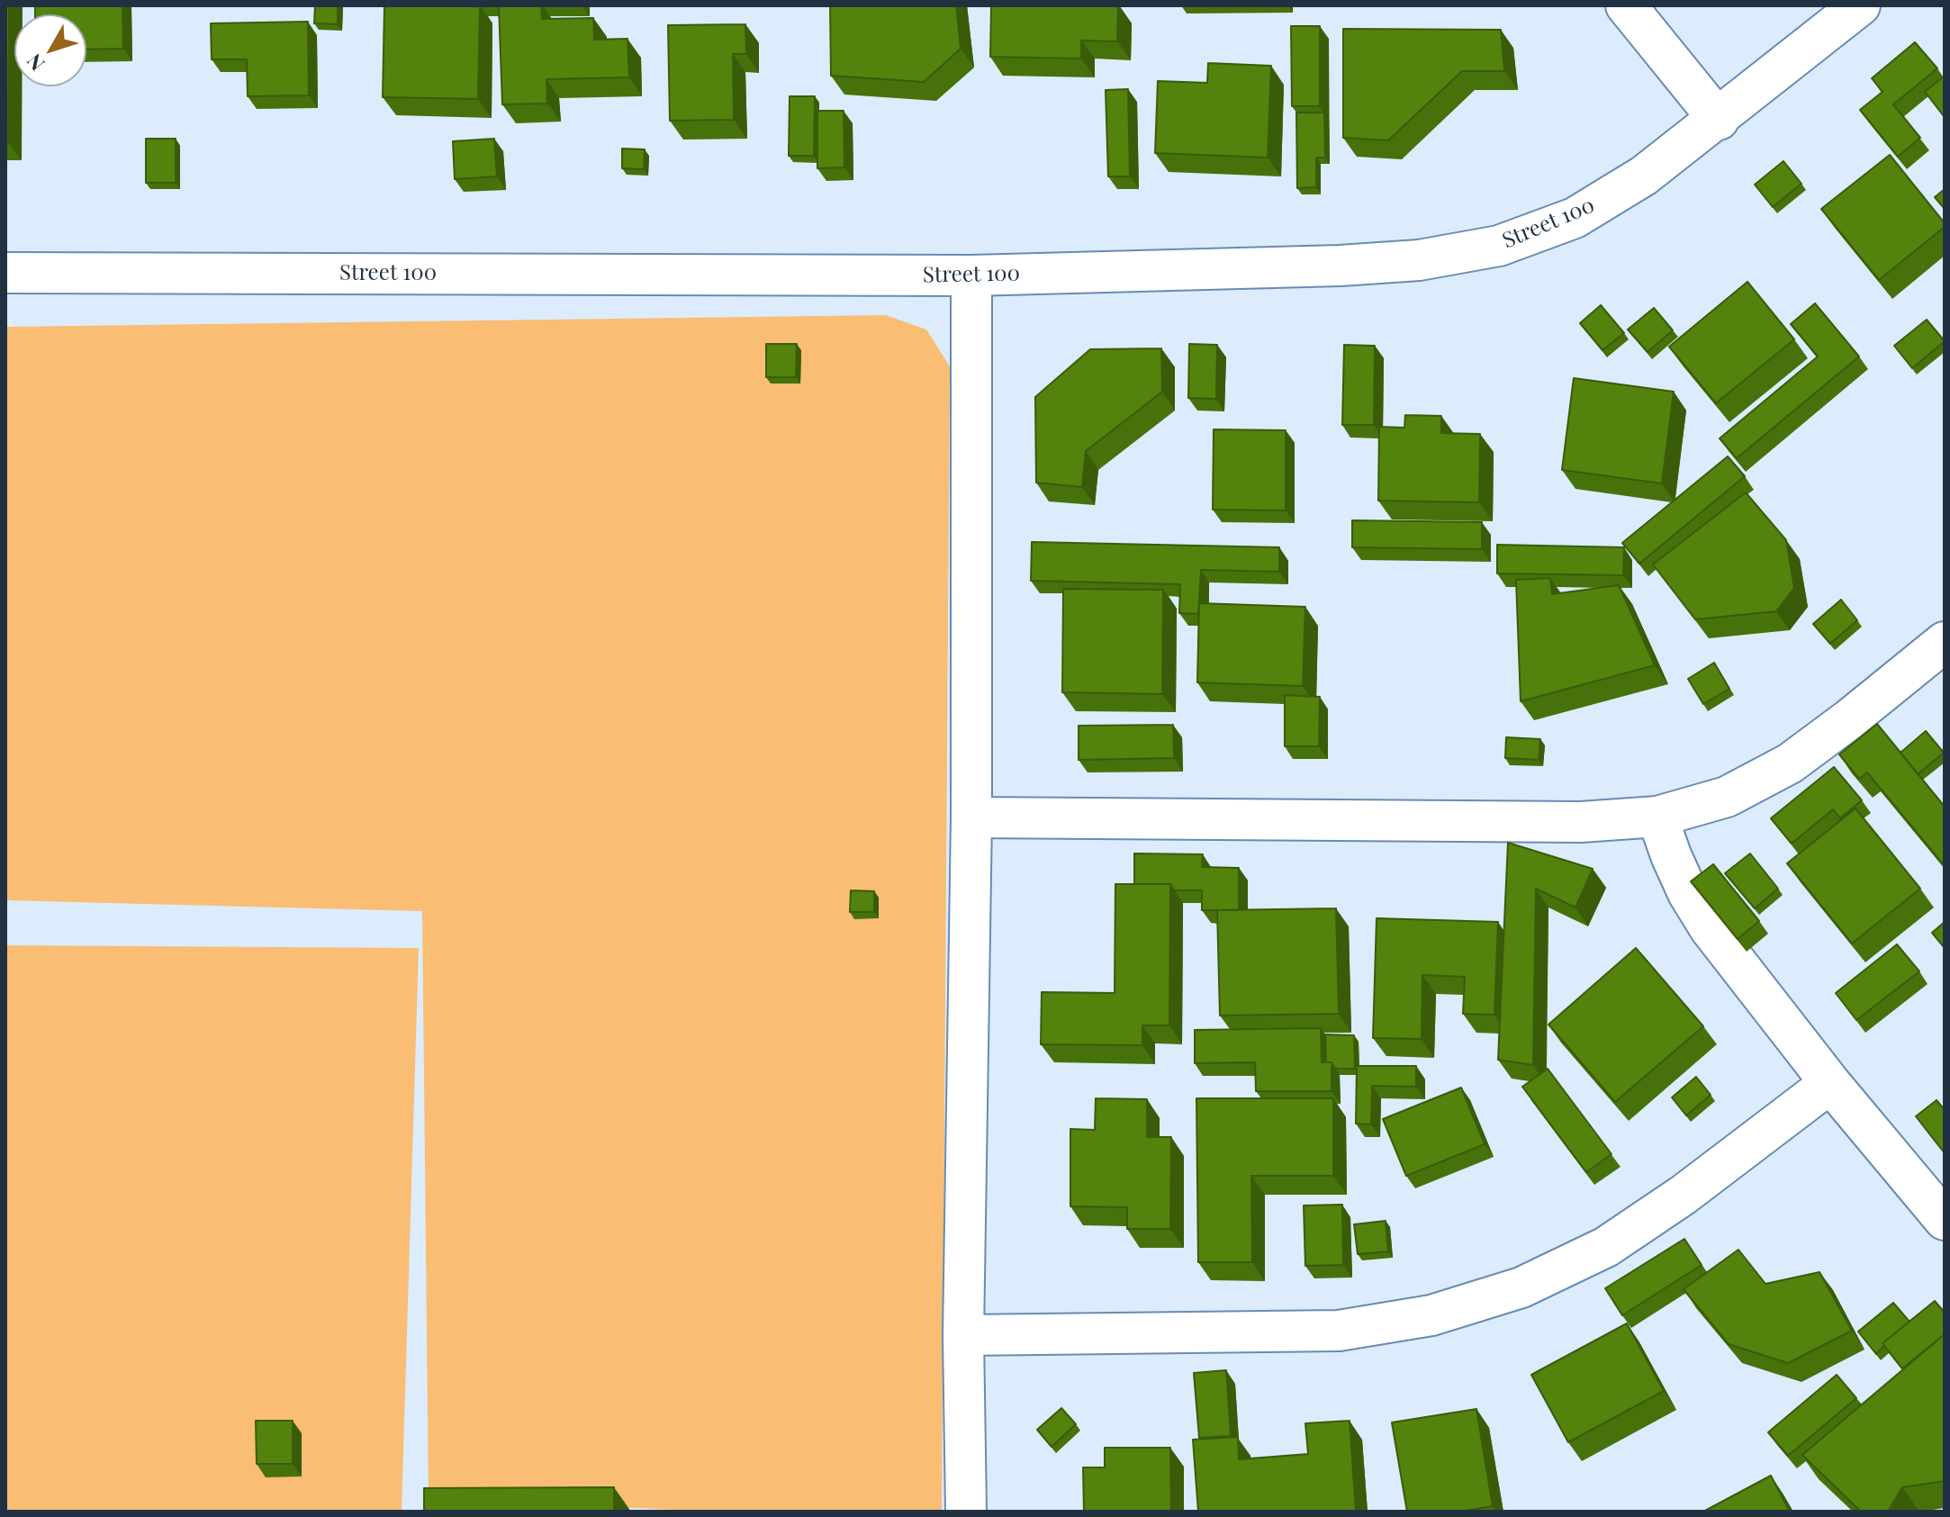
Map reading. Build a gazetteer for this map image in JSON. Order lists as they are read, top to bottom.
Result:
{
  "streets": {
    "street": ["Street 100"]
  },
  "north": "bottom left"
}
